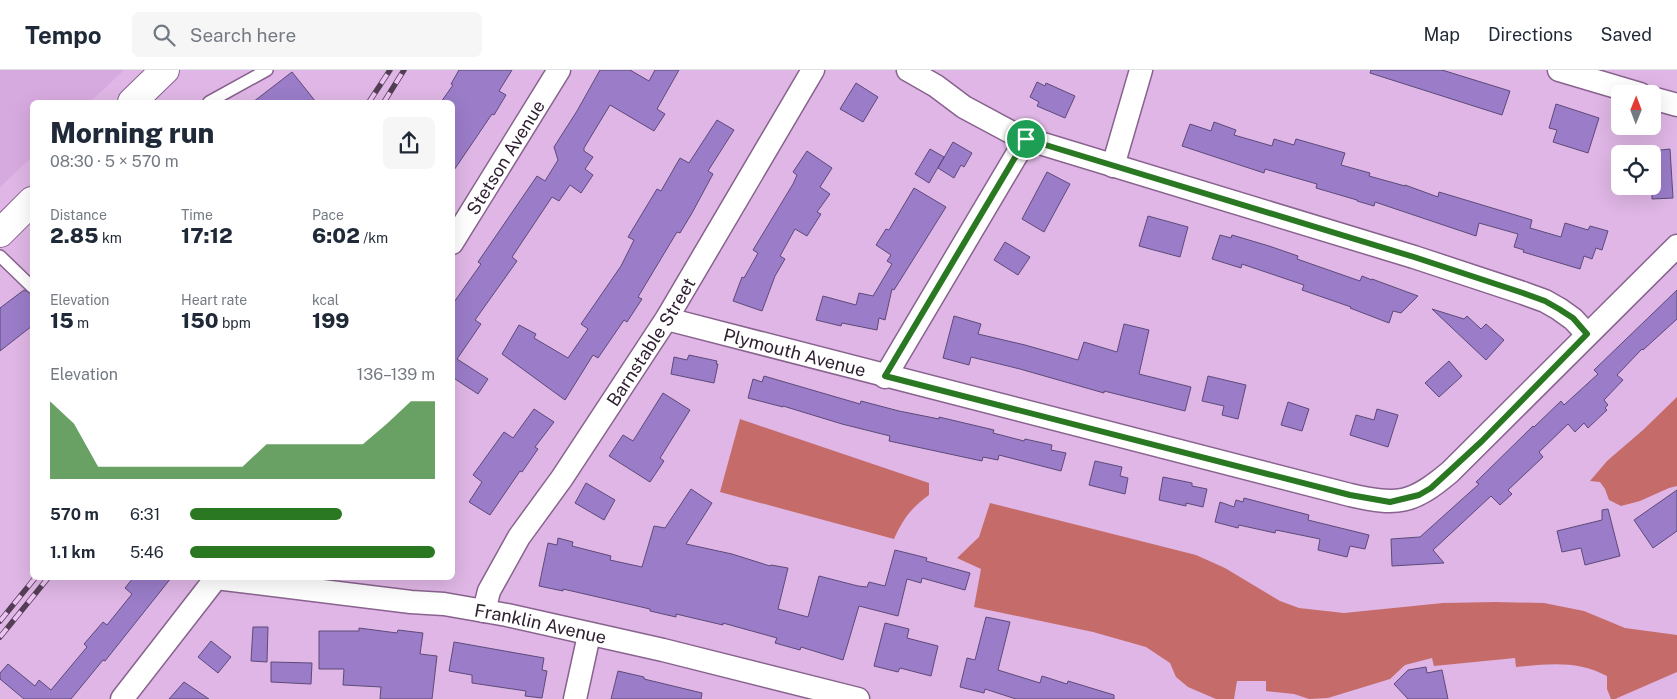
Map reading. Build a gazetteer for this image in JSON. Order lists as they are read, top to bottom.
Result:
{
  "streets": {
    "street": [
      "Stetson Avenue",
      "Barnstable Street",
      "Plymouth Avenue",
      "Franklin Avenue"
    ]
  },
  "crossings": [
    ["Barnstable Street", "Plymouth Avenue"],
    ["Barnstable Street", "Franklin Avenue"]
  ],
  "north": "top",
  "page": {
    "header": "Tempo",
    "search": "Search here",
    "nav": ["Map", "Directions", "Saved"],
    "heading": ["Morning run", "08:30 · 5 × 570 m"],
    "stats": [
      ["Distance", "2.85 km"],
      ["Time", "17:12"],
      ["Pace", "6:02 /km"],
      ["Elevation", "15 m"],
      ["Heart rate", "150 bpm"],
      ["kcal", "199"]
    ],
    "chart": ["Elevation", "136–139 m"],
    "list": [
      {
        "name": "570 m",
        "note": "6:31"
      },
      {
        "name": "1.1 km",
        "note": "5:46"
      }
    ]
  }
}
